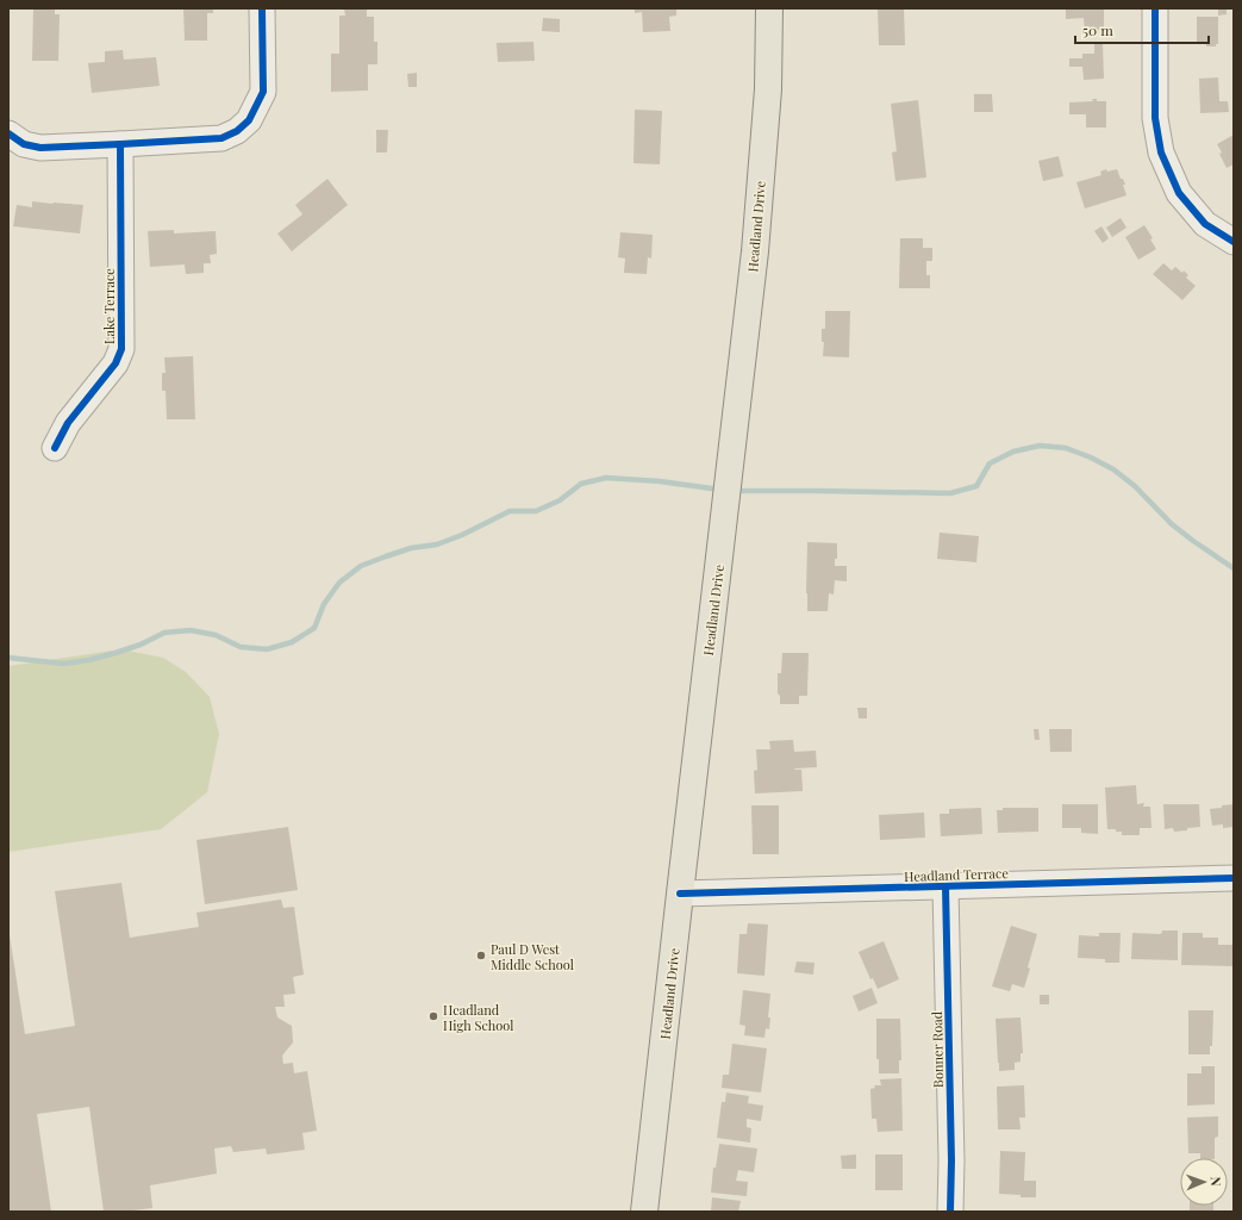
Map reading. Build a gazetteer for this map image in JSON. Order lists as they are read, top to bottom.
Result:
{
  "streets": {
    "main road": ["Headland Drive"],
    "street": ["Lake Terrace", "Headland Terrace", "Bonner Road"]
  },
  "crossings": [
    ["Headland Drive", "Headland Terrace"],
    ["Headland Terrace", "Bonner Road"]
  ],
  "places": ["Paul D West Middle School", "Headland High School"],
  "scale_bar": "50 m",
  "north": "right"
}
